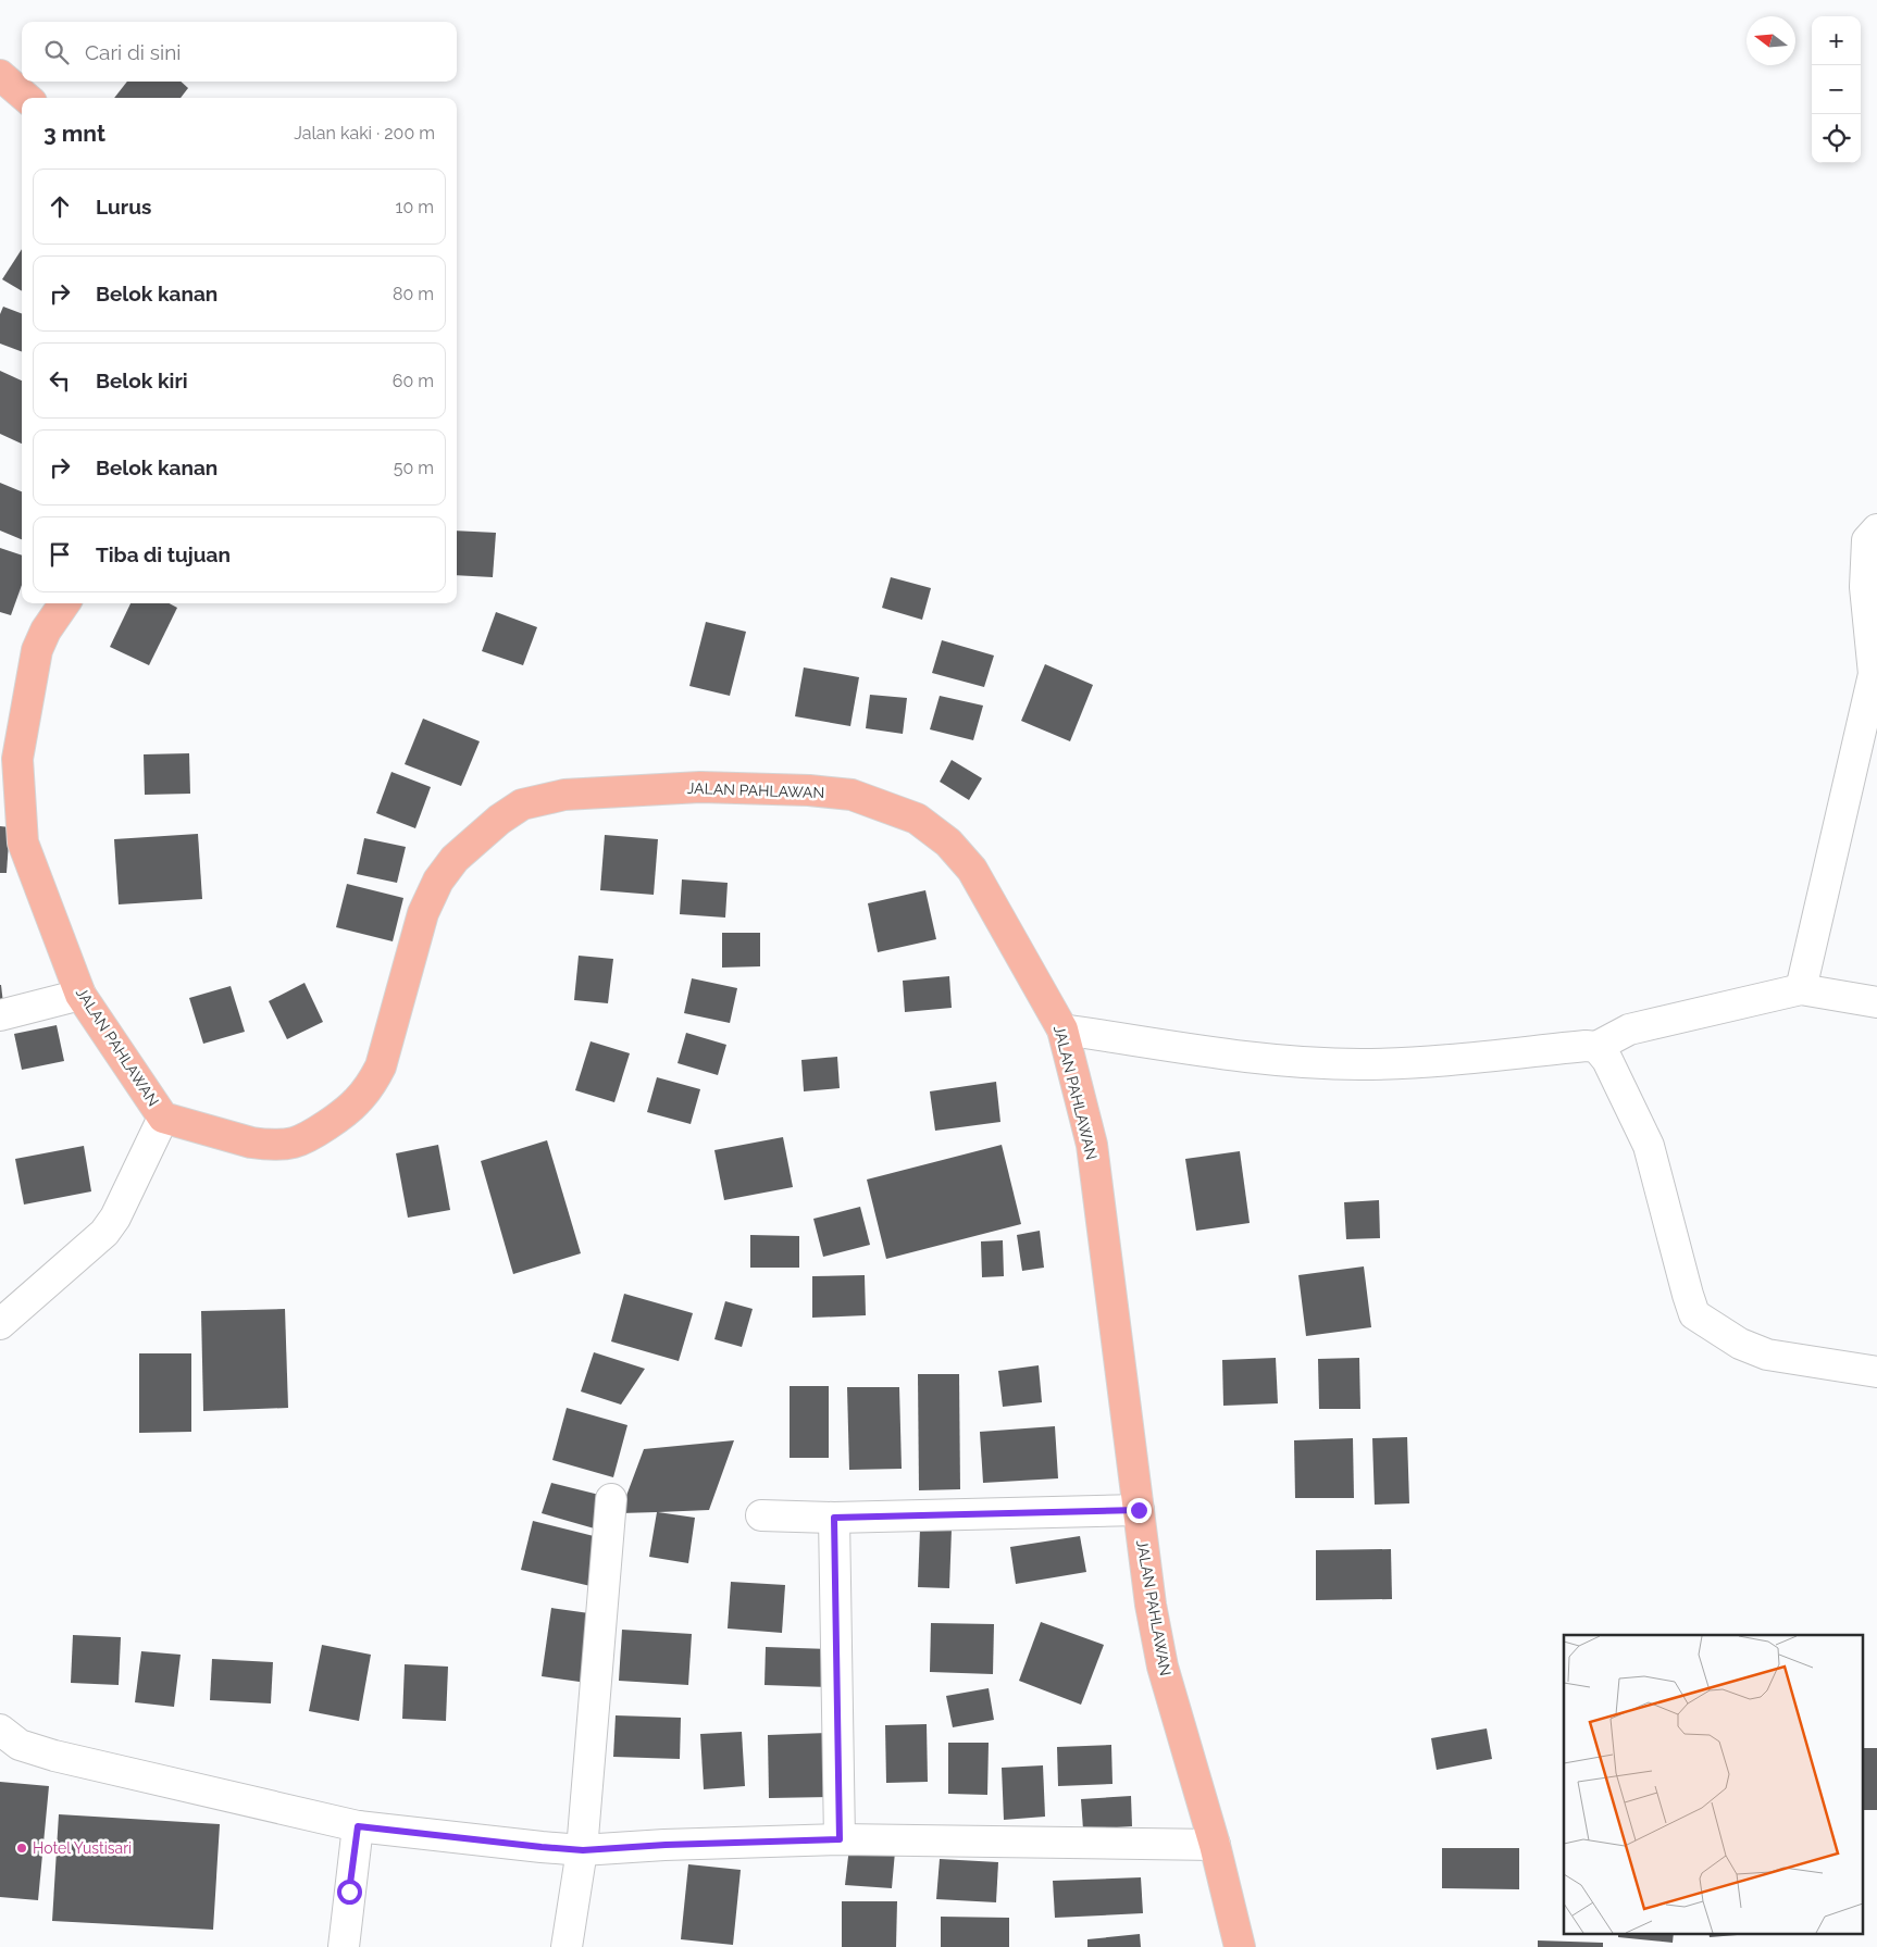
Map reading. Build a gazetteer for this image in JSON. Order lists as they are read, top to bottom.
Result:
{
  "streets": {
    "highway": ["JALAN PAHLAWAN"]
  },
  "places": ["Hotel Yustisari"],
  "north": "left",
  "page": {
    "map_buttons": ["+", "−"],
    "search": "Cari di sini",
    "heading": ["3 mnt", "Jalan kaki · 200 m"],
    "list": [
      ["Lurus", "10 m"],
      ["Belok kanan", "80 m"],
      ["Belok kiri", "60 m"],
      ["Belok kanan", "50 m"],
      "Tiba di tujuan"
    ]
  }
}
